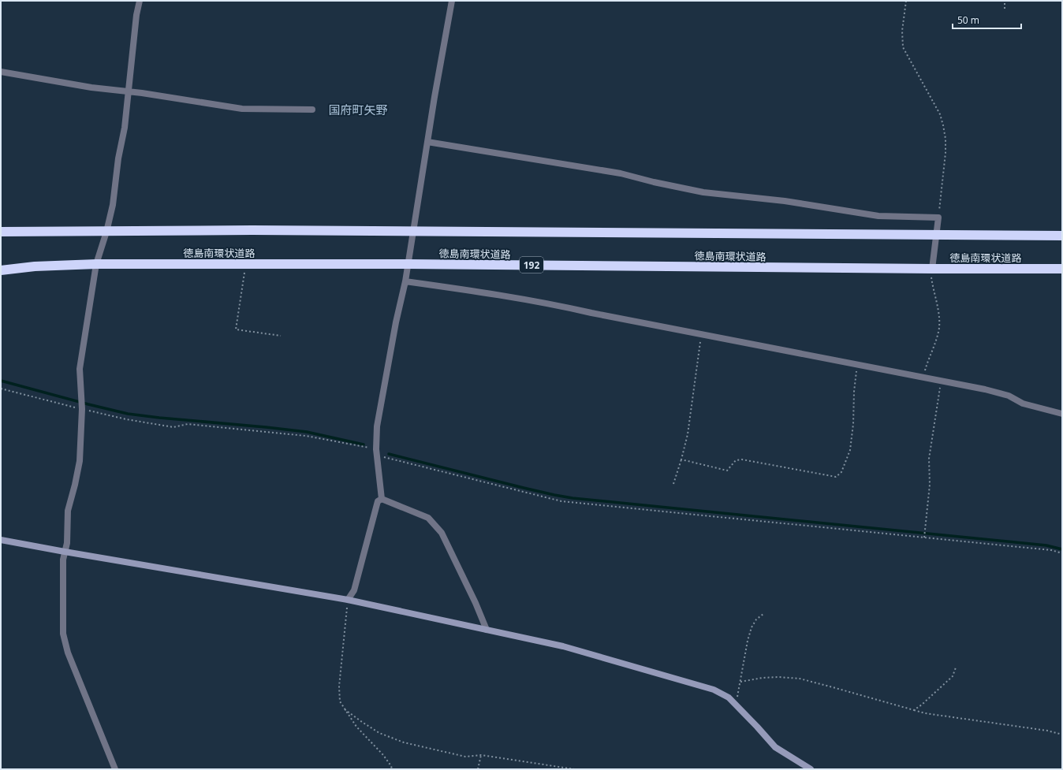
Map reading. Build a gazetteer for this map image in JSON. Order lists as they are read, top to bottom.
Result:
{
  "streets": {
    "highway": ["徳島南環状道路", "192"]
  },
  "districts": ["国府町矢野"],
  "scale_bar": "50 m"
}
